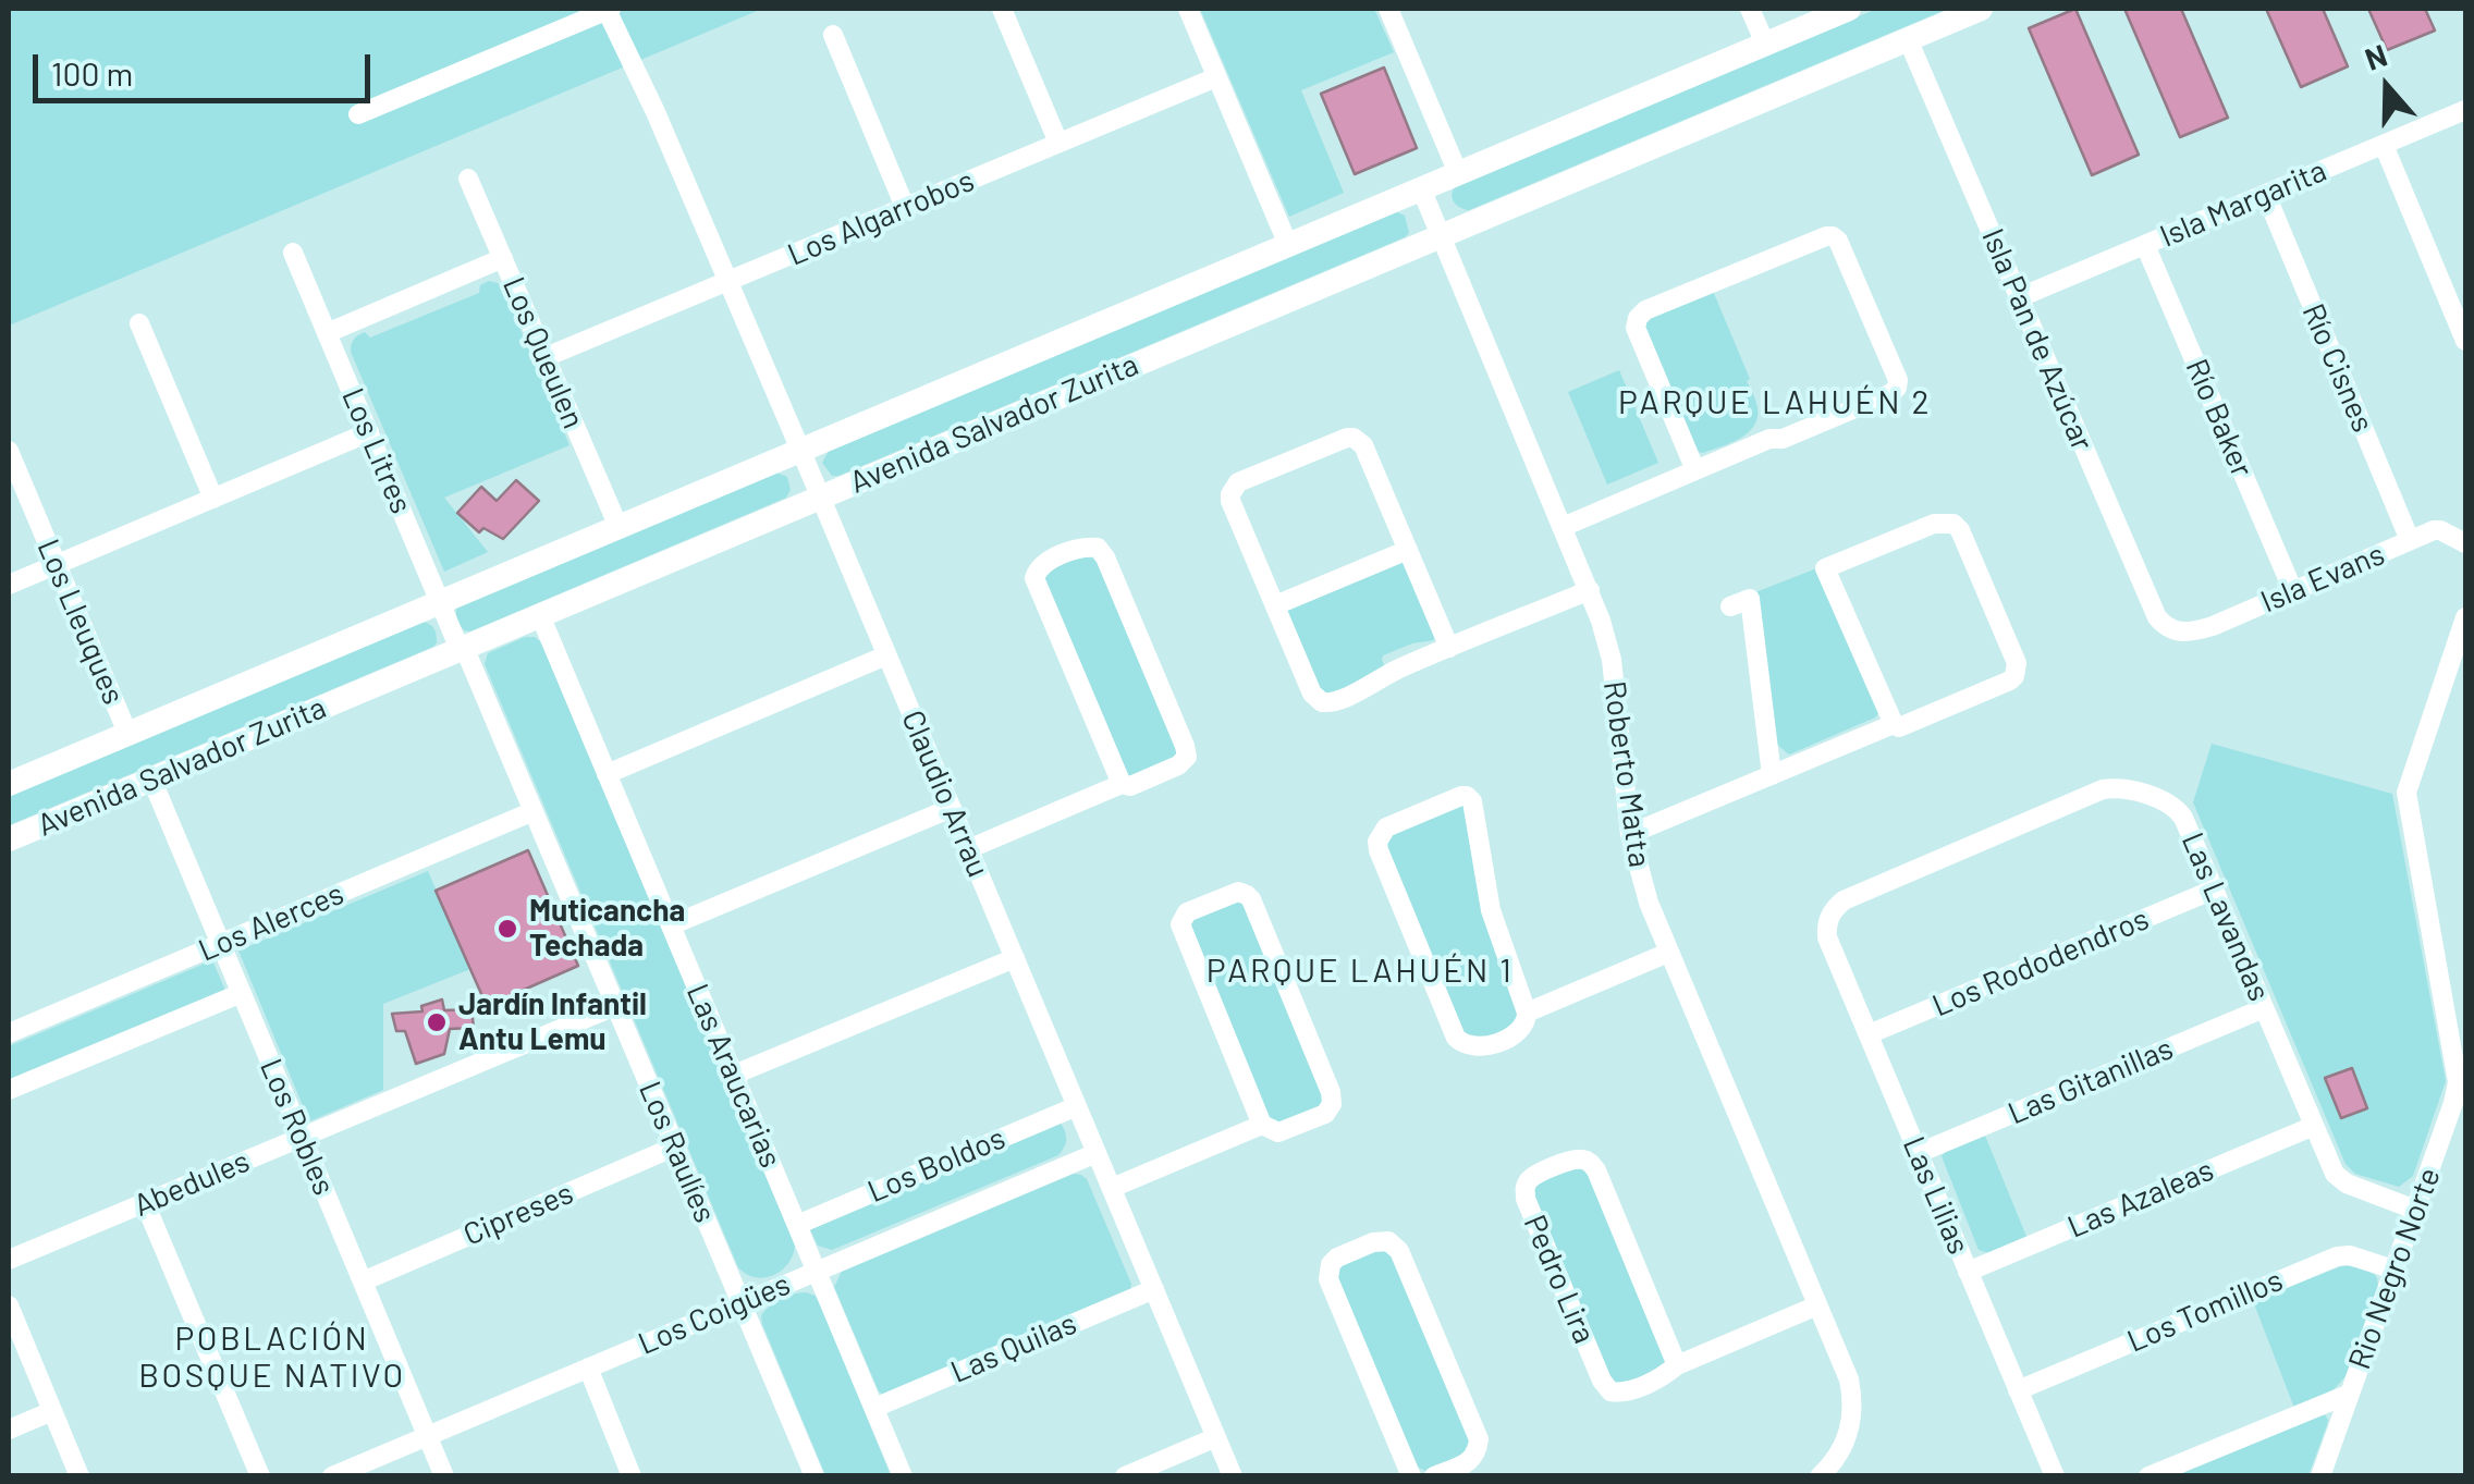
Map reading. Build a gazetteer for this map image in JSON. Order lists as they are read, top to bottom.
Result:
{
  "streets": {
    "main road": ["Avenida Salvador Zurita"],
    "street": [
      "Isla Margarita",
      "Los Algarrobos",
      "Isla Pan de Azúcar",
      "Los Queulen",
      "Río Cisnes",
      "Río Baker",
      "Los Litres",
      "Isla Evans",
      "Los Lleuques",
      "Roberto Matta",
      "Claudio Arrau",
      "Las Lavandas",
      "Los Alerces",
      "Los Rododendros",
      "Las Araucarias",
      "Las Gitanillas",
      "Los Robles",
      "Los Raulíes",
      "Los Boldos",
      "Abedules",
      "Las Lilias",
      "Las Azaleas",
      "Cipreses",
      "Rio Negro Norte",
      "Pedro Lira",
      "Los Tomillos",
      "Los Coigües",
      "Las Quilas"
    ]
  },
  "crossings": [
    ["Isla Margarita", "Isla Pan de Azúcar"],
    ["Isla Margarita", "Río Cisnes"],
    ["Isla Margarita", "Río Baker"],
    ["Los Algarrobos", "Los Queulen"],
    ["Los Algarrobos", "Claudio Arrau"],
    ["Isla Pan de Azúcar", "Avenida Salvador Zurita"],
    ["Isla Pan de Azúcar", "Isla Evans"],
    ["Los Queulen", "Avenida Salvador Zurita"],
    ["Río Cisnes", "Isla Evans"],
    ["Río Baker", "Isla Evans"],
    ["Avenida Salvador Zurita", "Los Litres"],
    ["Avenida Salvador Zurita", "Los Lleuques"],
    ["Avenida Salvador Zurita", "Roberto Matta"],
    ["Avenida Salvador Zurita", "Claudio Arrau"],
    ["Avenida Salvador Zurita", "Las Araucarias"],
    ["Avenida Salvador Zurita", "Los Robles"],
    ["Avenida Salvador Zurita", "Los Raulíes"],
    ["Los Litres", "Los Raulíes"],
    ["Roberto Matta", "Pedro Lira"],
    ["Claudio Arrau", "Los Boldos"],
    ["Claudio Arrau", "Los Coigües"],
    ["Claudio Arrau", "Las Quilas"],
    ["Las Lavandas", "Los Rododendros"],
    ["Las Lavandas", "Las Gitanillas"],
    ["Las Lavandas", "Las Lilias"],
    ["Las Lavandas", "Las Azaleas"],
    ["Las Lavandas", "Rio Negro Norte"],
    ["Los Alerces", "Los Robles"],
    ["Los Alerces", "Los Raulíes"],
    ["Los Rododendros", "Las Lilias"],
    ["Las Araucarias", "Los Boldos"],
    ["Las Araucarias", "Los Coigües"],
    ["Las Araucarias", "Las Quilas"],
    ["Las Gitanillas", "Las Lilias"],
    ["Los Robles", "Abedules"],
    ["Los Robles", "Cipreses"],
    ["Los Robles", "Los Coigües"],
    ["Los Raulíes", "Abedules"],
    ["Los Raulíes", "Cipreses"],
    ["Los Raulíes", "Los Coigües"],
    ["Las Lilias", "Las Azaleas"],
    ["Las Lilias", "Los Tomillos"],
    ["Rio Negro Norte", "Los Tomillos"]
  ],
  "districts": ["PARQUE LAHUÉN 2", "PARQUE LAHUÉN 1", "POBLACIÓN BOSQUE NATIVO"],
  "places": ["Muticancha Techada", "Jardín Infantil Antu Lemu"],
  "scale_bar": "100 m",
  "north": "top"
}
